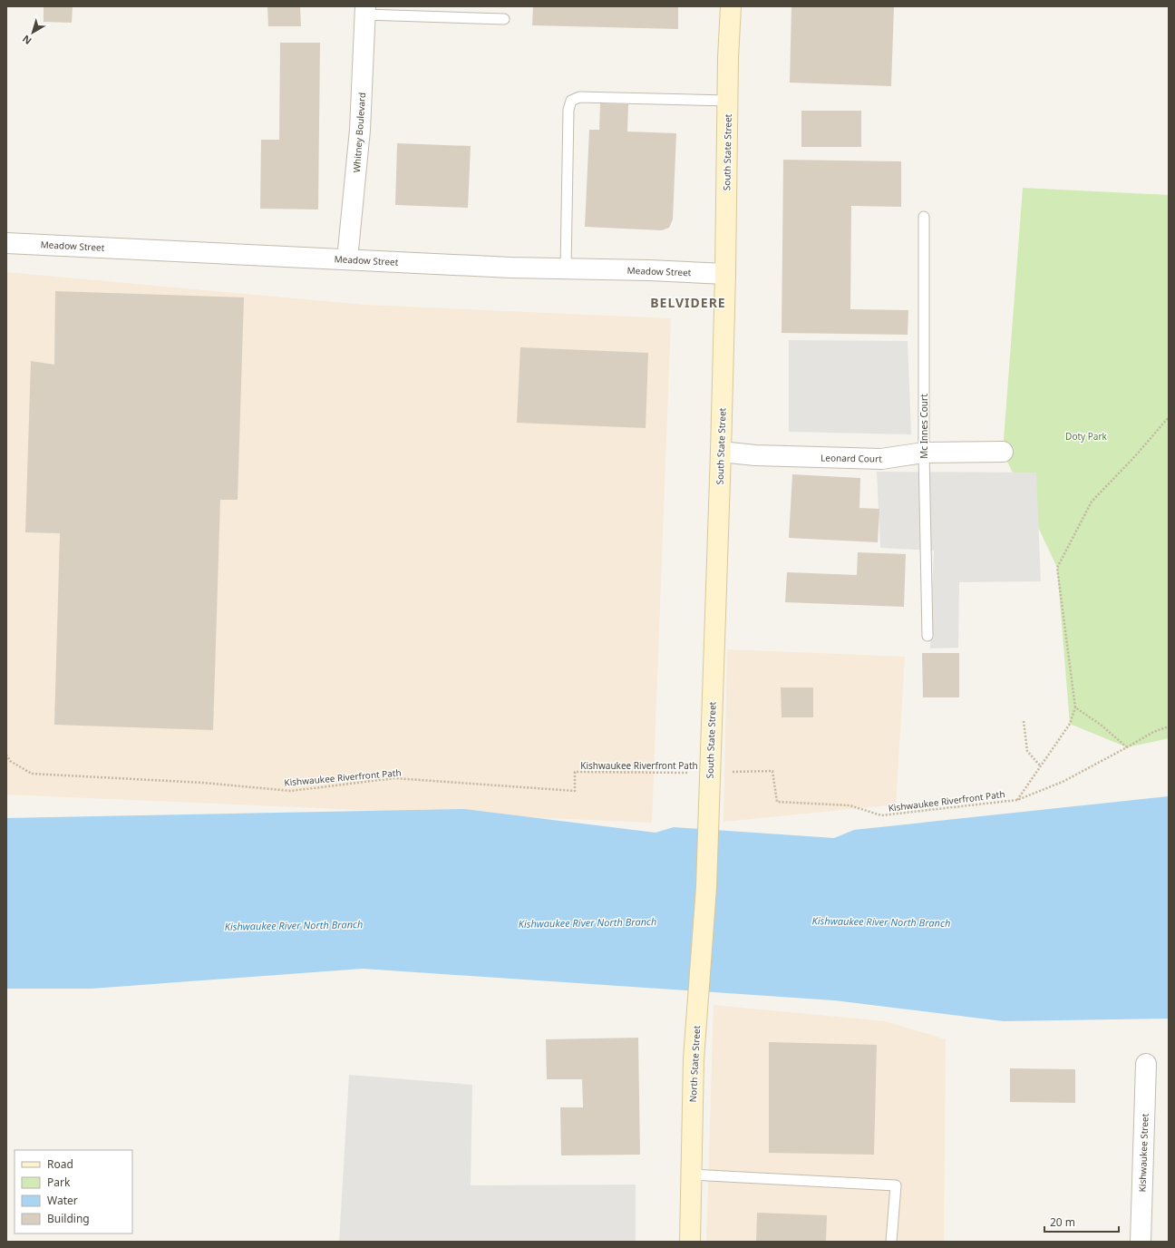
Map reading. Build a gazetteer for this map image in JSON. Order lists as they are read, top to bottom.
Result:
{
  "streets": {
    "main road": ["South State Street", "North State Street"],
    "street": [
      "Whitney Boulevard",
      "Meadow Street",
      "Leonard Court",
      "Kishwaukee Street"
    ],
    "lane": ["Mc Innes Court"],
    "path": ["Kishwaukee Riverfront Path"]
  },
  "crossings": [
    ["Whitney Boulevard", "Meadow Street"],
    ["South State Street", "Meadow Street"],
    ["South State Street", "Leonard Court"],
    ["South State Street", "Kishwaukee Riverfront Path"],
    ["South State Street", "North State Street"],
    ["Mc Innes Court", "Leonard Court"]
  ],
  "districts": ["BELVIDERE"],
  "water": ["Kishwaukee River North Branch"],
  "parks": ["Doty Park"],
  "legend": [
    "Road",
    "Park",
    "Water",
    "Building"
  ],
  "scale_bar": "20 m",
  "north": "bottom left"
}
